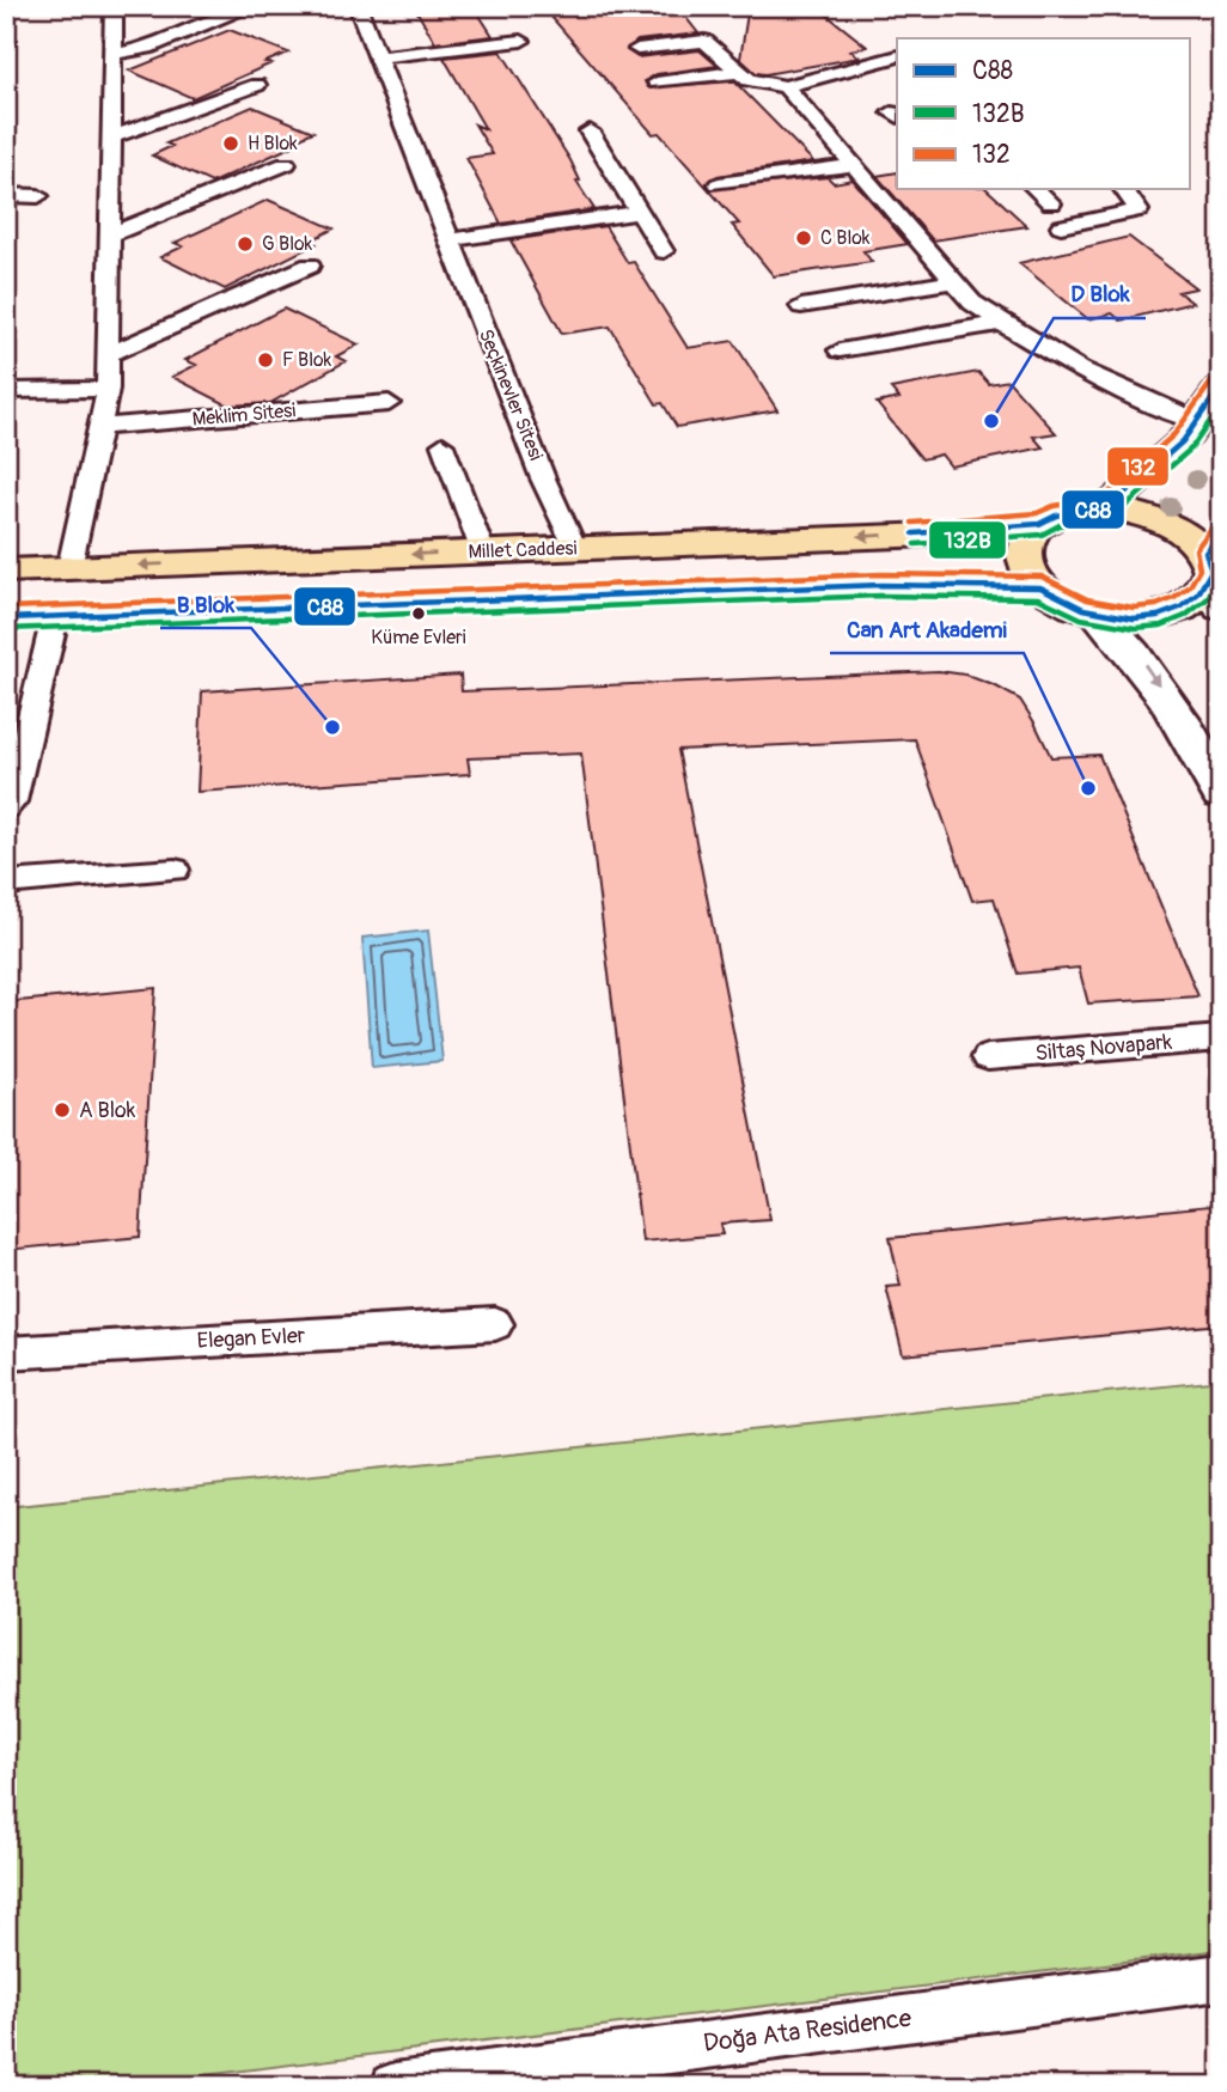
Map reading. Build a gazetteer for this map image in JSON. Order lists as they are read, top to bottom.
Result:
{
  "streets": {
    "main road": ["Millet Caddesi"],
    "lane": [
      "Seçkinevler Sitesi",
      "Meklim Sitesi",
      "Siltaş Novapark",
      "Elegan Evler",
      "Doğa Ata Residence"
    ]
  },
  "crossings": [
    ["Seçkinevler Sitesi", "Millet Caddesi"]
  ],
  "places": [
    "H Blok",
    "C Blok",
    "G Blok",
    "F Blok",
    "D Blok",
    "Küme Evleri",
    "B Blok",
    "Can Art Akademi",
    "A Blok"
  ],
  "lines": ["transit line 132", "transit line C88", "transit line 132B"],
  "legend": ["C88", "132B", "132"]
}
